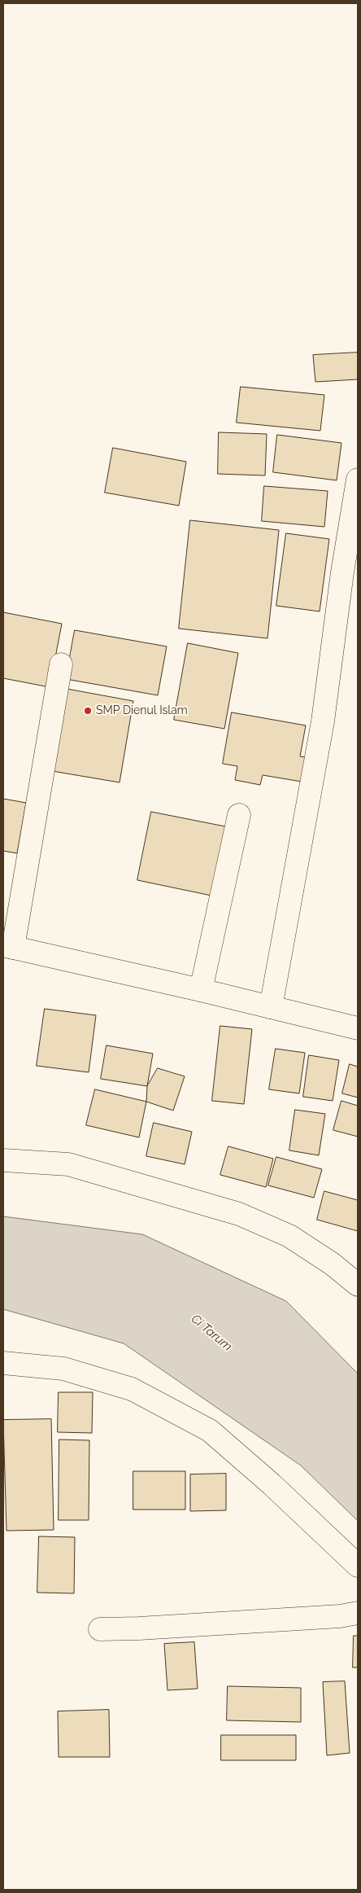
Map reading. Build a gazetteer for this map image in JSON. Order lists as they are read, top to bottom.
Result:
{
  "water": ["Ci Tarum"],
  "places": ["SMP Dienul Islam"]
}
